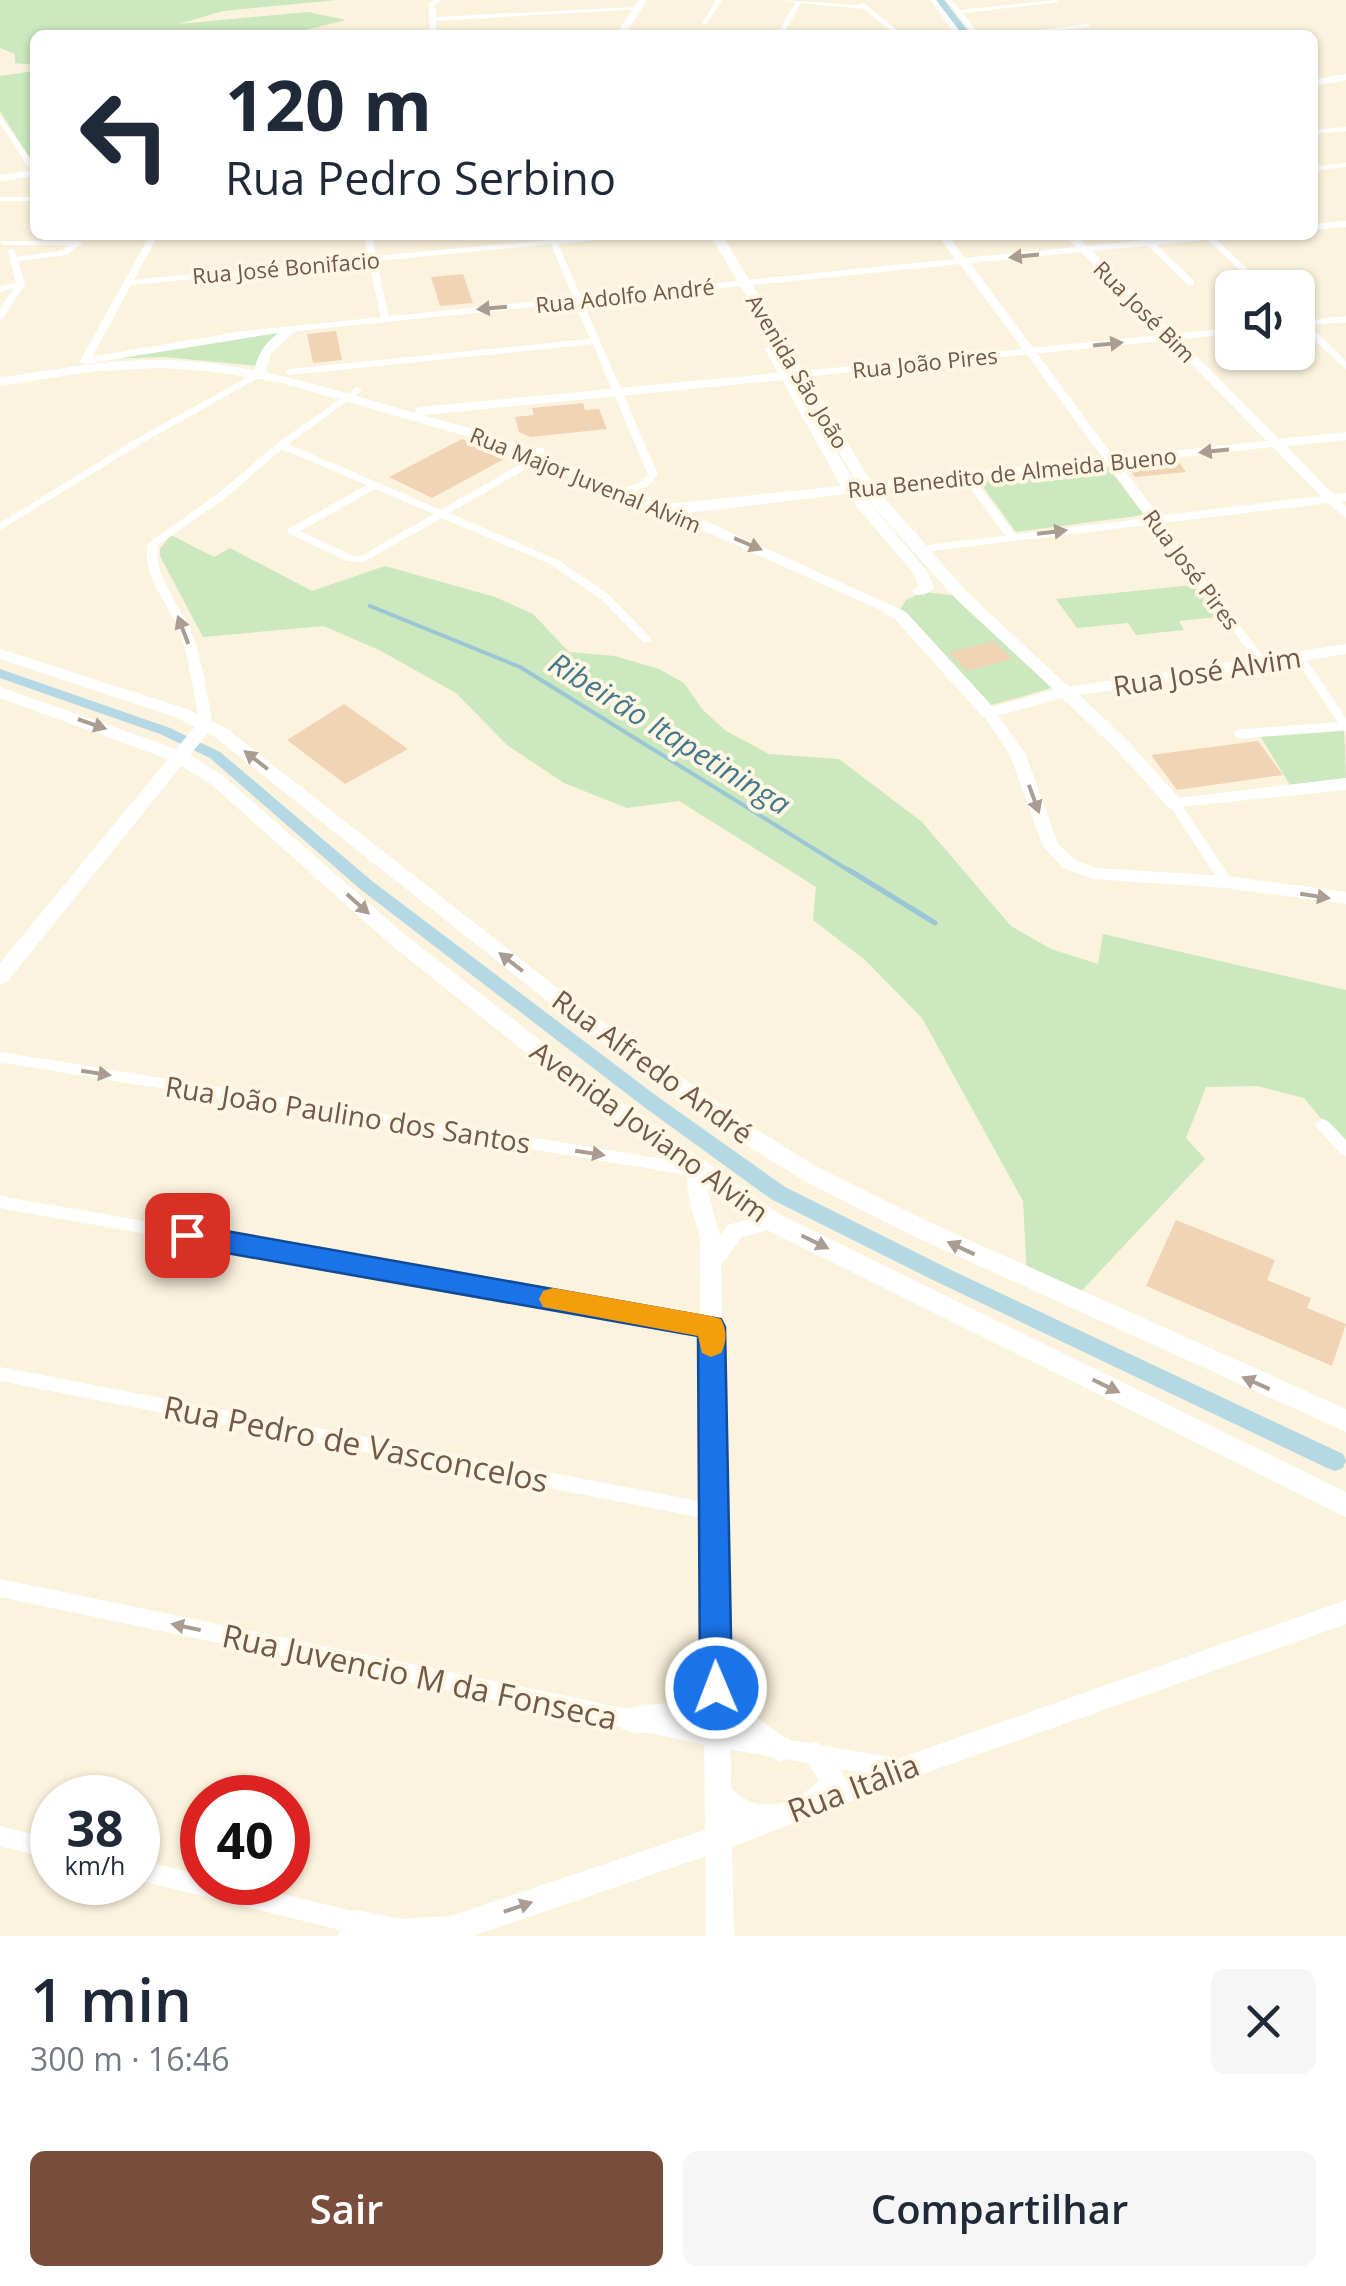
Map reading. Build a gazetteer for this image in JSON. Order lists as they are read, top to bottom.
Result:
{
  "streets": {
    "main road": [
      "Rua João Pires",
      "Avenida São João",
      "Rua Benedito de Almeida Bueno",
      "Rua Major Juvenal Alvim",
      "Rua José Alvim",
      "Rua Alfredo André",
      "Avenida Joviano Alvim"
    ],
    "street": [
      "Rua José Bonifacio",
      "Rua Adolfo André",
      "Rua José Bim",
      "Rua José Pires",
      "Rua João Paulino dos Santos",
      "Rua Pedro de Vasconcelos",
      "Rua Juvencio M da Fonseca",
      "Rua Itália"
    ]
  },
  "crossings": [
    ["Rua Adolfo André", "Rua José Bim"],
    ["Rua Adolfo André", "Avenida São João"],
    ["Rua Adolfo André", "Rua José Pires"],
    ["Rua José Bim", "Rua João Pires"],
    ["Rua José Bim", "Rua Benedito de Almeida Bueno"],
    ["Rua João Pires", "Avenida São João"],
    ["Rua João Pires", "Rua Major Juvenal Alvim"],
    ["Rua João Pires", "Rua José Pires"],
    ["Avenida São João", "Rua Benedito de Almeida Bueno"],
    ["Avenida São João", "Rua José Alvim"],
    ["Rua Benedito de Almeida Bueno", "Rua Major Juvenal Alvim"],
    ["Rua Benedito de Almeida Bueno", "Rua José Pires"],
    ["Rua José Pires", "Rua José Alvim"],
    ["Rua João Paulino dos Santos", "Avenida Joviano Alvim"],
    ["Rua Juvencio M da Fonseca", "Rua Itália"]
  ],
  "one_way": [
    "Rua Alfredo André",
    "Rua João Paulino dos Santos",
    "Avenida Joviano Alvim",
    "Rua Juvencio M da Fonseca",
    "Rua Itália"
  ],
  "water": ["Ribeirão Itapetininga"],
  "page": {
    "turn": ["120 m", "Rua Pedro Serbino"],
    "speed": "38 km/h",
    "limit": "40",
    "heading": ["1 min", "300 m · 16:46"],
    "buttons": ["Sair", "Compartilhar"]
  }
}
